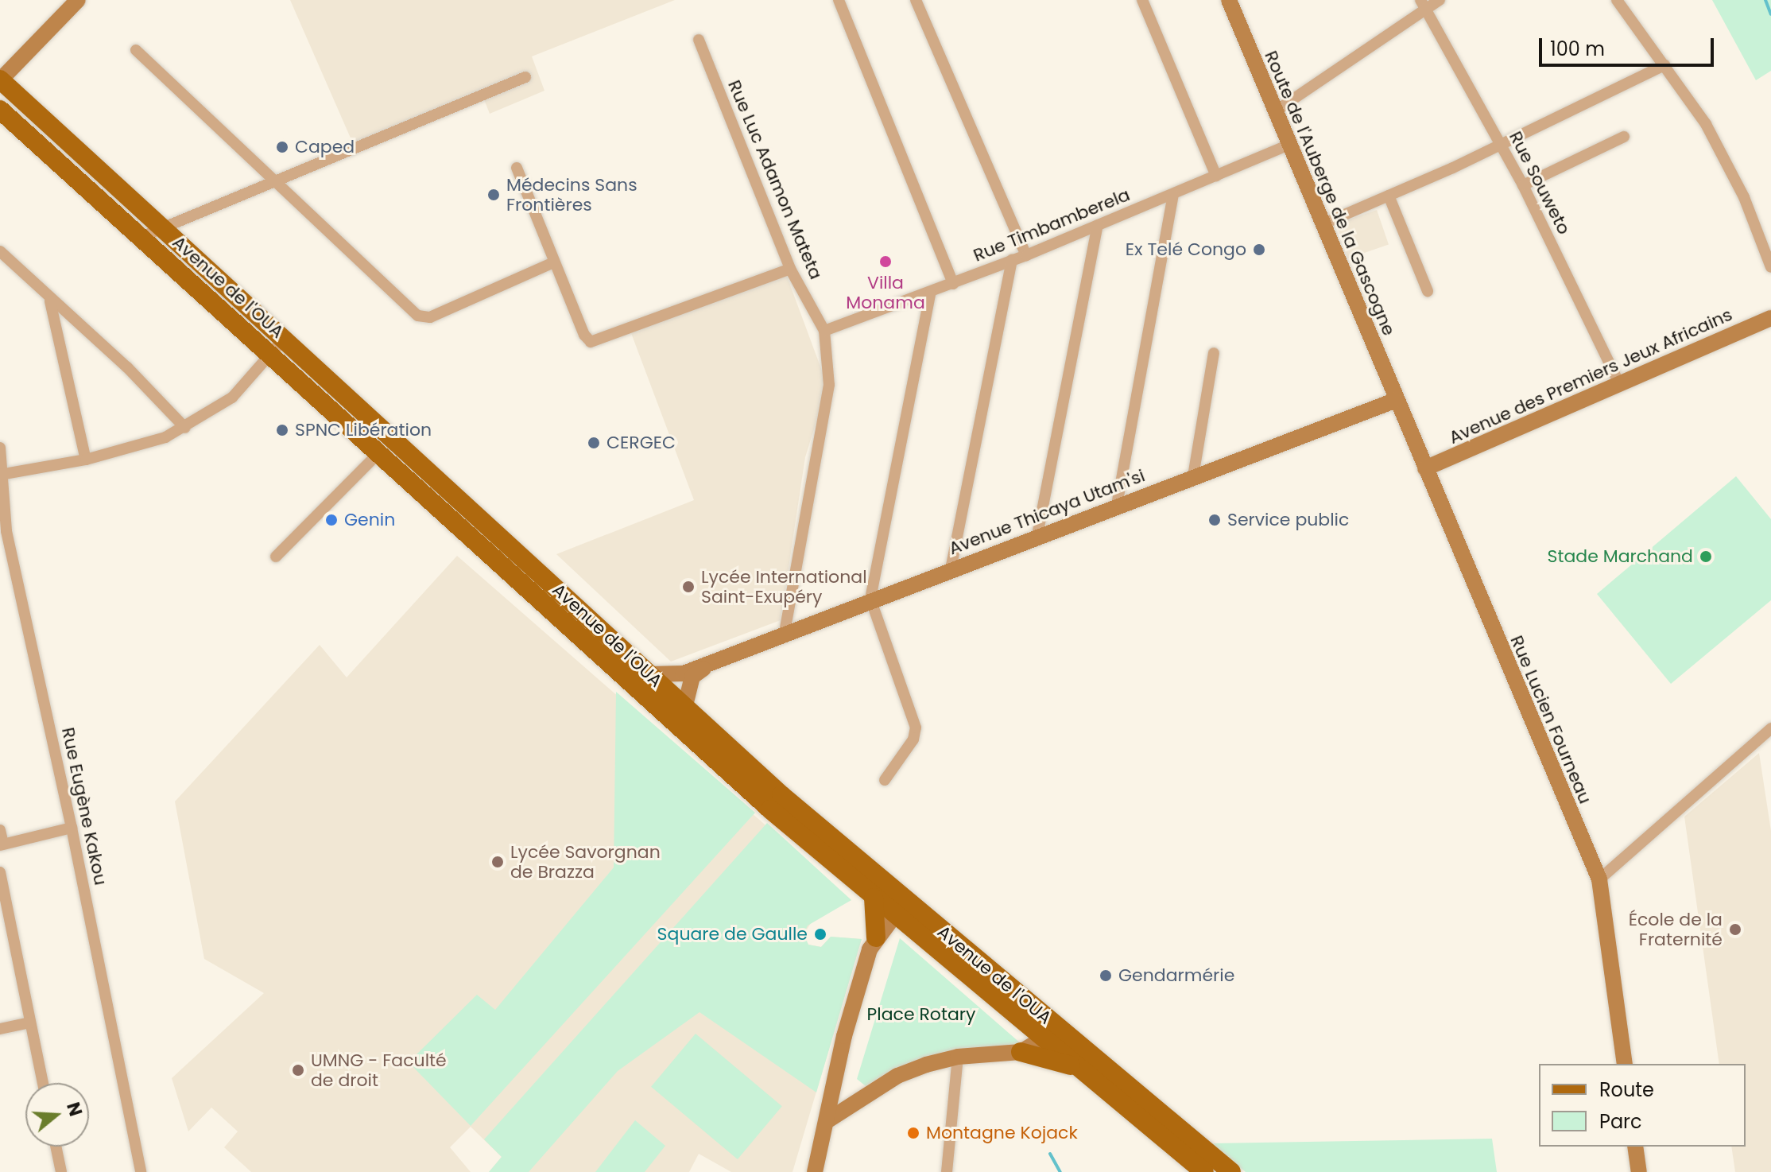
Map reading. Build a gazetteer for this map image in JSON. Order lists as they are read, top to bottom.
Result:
{
  "streets": {
    "main road": ["Avenue de l'OUA"],
    "street": [
      "Rue Luc Adamon Mateta",
      "Rue Souweto",
      "Route de l'Auberge de la Gascogne",
      "Rue Timbamberela",
      "Avenue des Premiers Jeux Africains",
      "Avenue Thicaya Utam'si",
      "Rue Lucien Fourneau",
      "Rue Eugène Kakou"
    ]
  },
  "crossings": [
    ["Rue Luc Adamon Mateta", "Rue Timbamberela"],
    ["Rue Luc Adamon Mateta", "Avenue Thicaya Utam'si"],
    ["Rue Souweto", "Avenue des Premiers Jeux Africains"],
    ["Route de l'Auberge de la Gascogne", "Rue Timbamberela"],
    ["Route de l'Auberge de la Gascogne", "Avenue Thicaya Utam'si"],
    ["Route de l'Auberge de la Gascogne", "Rue Lucien Fourneau"],
    ["Avenue de l'OUA", "Avenue Thicaya Utam'si"],
    ["Avenue des Premiers Jeux Africains", "Rue Lucien Fourneau"],
    ["Avenue Thicaya Utam'si", "Rue Lucien Fourneau"]
  ],
  "parks": ["Place Rotary"],
  "places": [
    "Caped",
    "Médecins Sans Frontières",
    "Ex Telé Congo",
    "Villa Monama",
    "SPNC Libération",
    "CERGEC",
    "Genin",
    "Service public",
    "Stade Marchand",
    "Lycée International Saint-Exupéry",
    "Lycée Savorgnan de Brazza",
    "École de la Fraternité",
    "Square de Gaulle",
    "Gendarmérie",
    "UMNG - Faculté de droit",
    "Montagne Kojack"
  ],
  "legend": ["Route", "Parc"],
  "scale_bar": "100 m",
  "north": "right"
}
